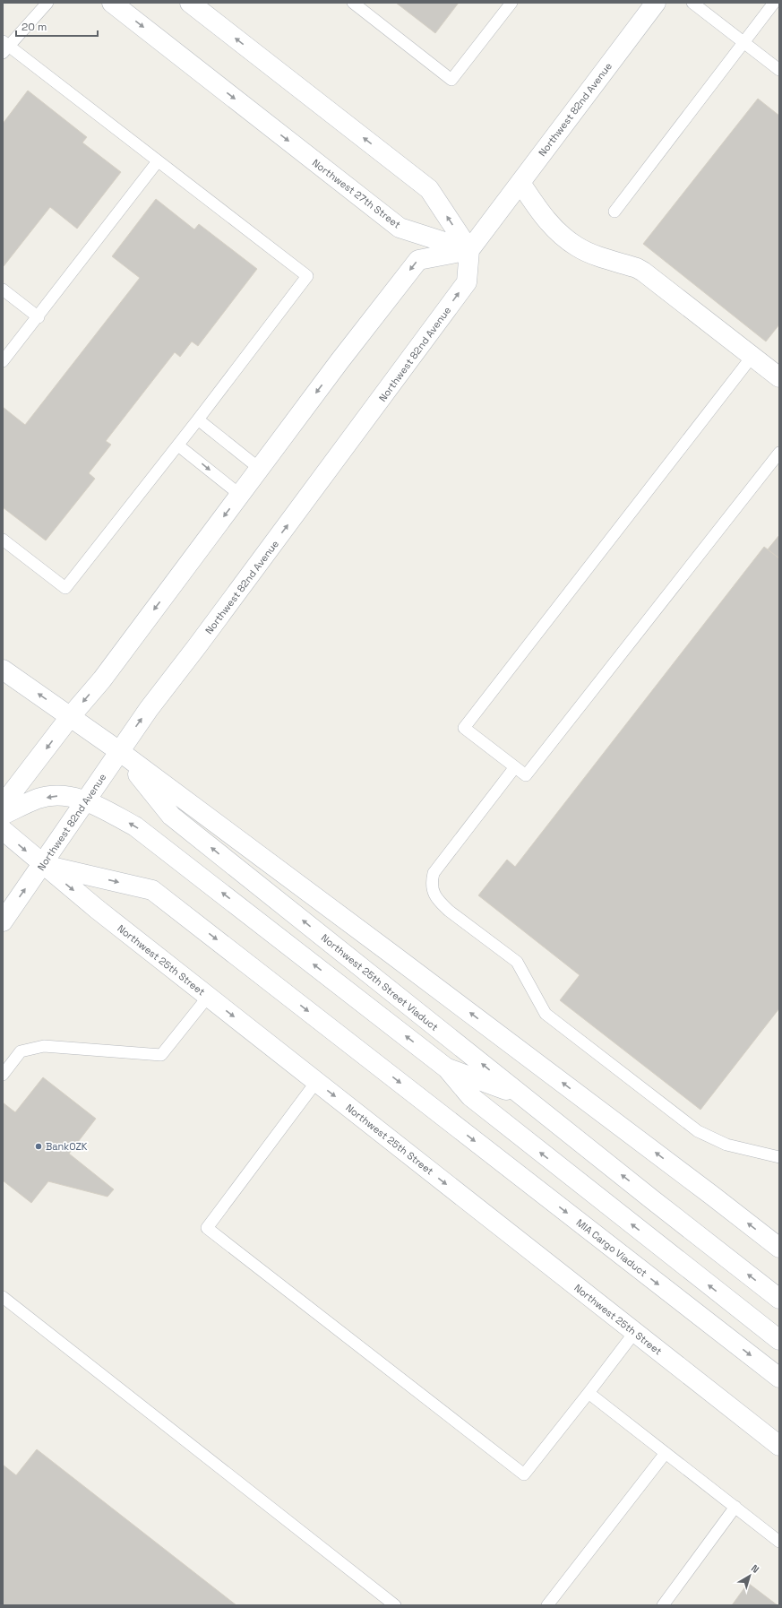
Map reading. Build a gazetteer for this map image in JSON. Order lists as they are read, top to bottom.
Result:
{
  "streets": {
    "main road": [
      "Northwest 82nd Avenue",
      "Northwest 27th Street",
      "Northwest 25th Street",
      "Northwest 25th Street Viaduct",
      "MIA Cargo Viaduct"
    ]
  },
  "crossings": [
    ["Northwest 82nd Avenue", "Northwest 27th Street"],
    ["Northwest 82nd Avenue", "Northwest 25th Street"],
    ["Northwest 82nd Avenue", "Northwest 25th Street Viaduct"],
    ["Northwest 82nd Avenue", "MIA Cargo Viaduct"],
    ["Northwest 25th Street", "MIA Cargo Viaduct"]
  ],
  "places": ["BankOZK"],
  "scale_bar": "20 m",
  "north": "top right"
}
